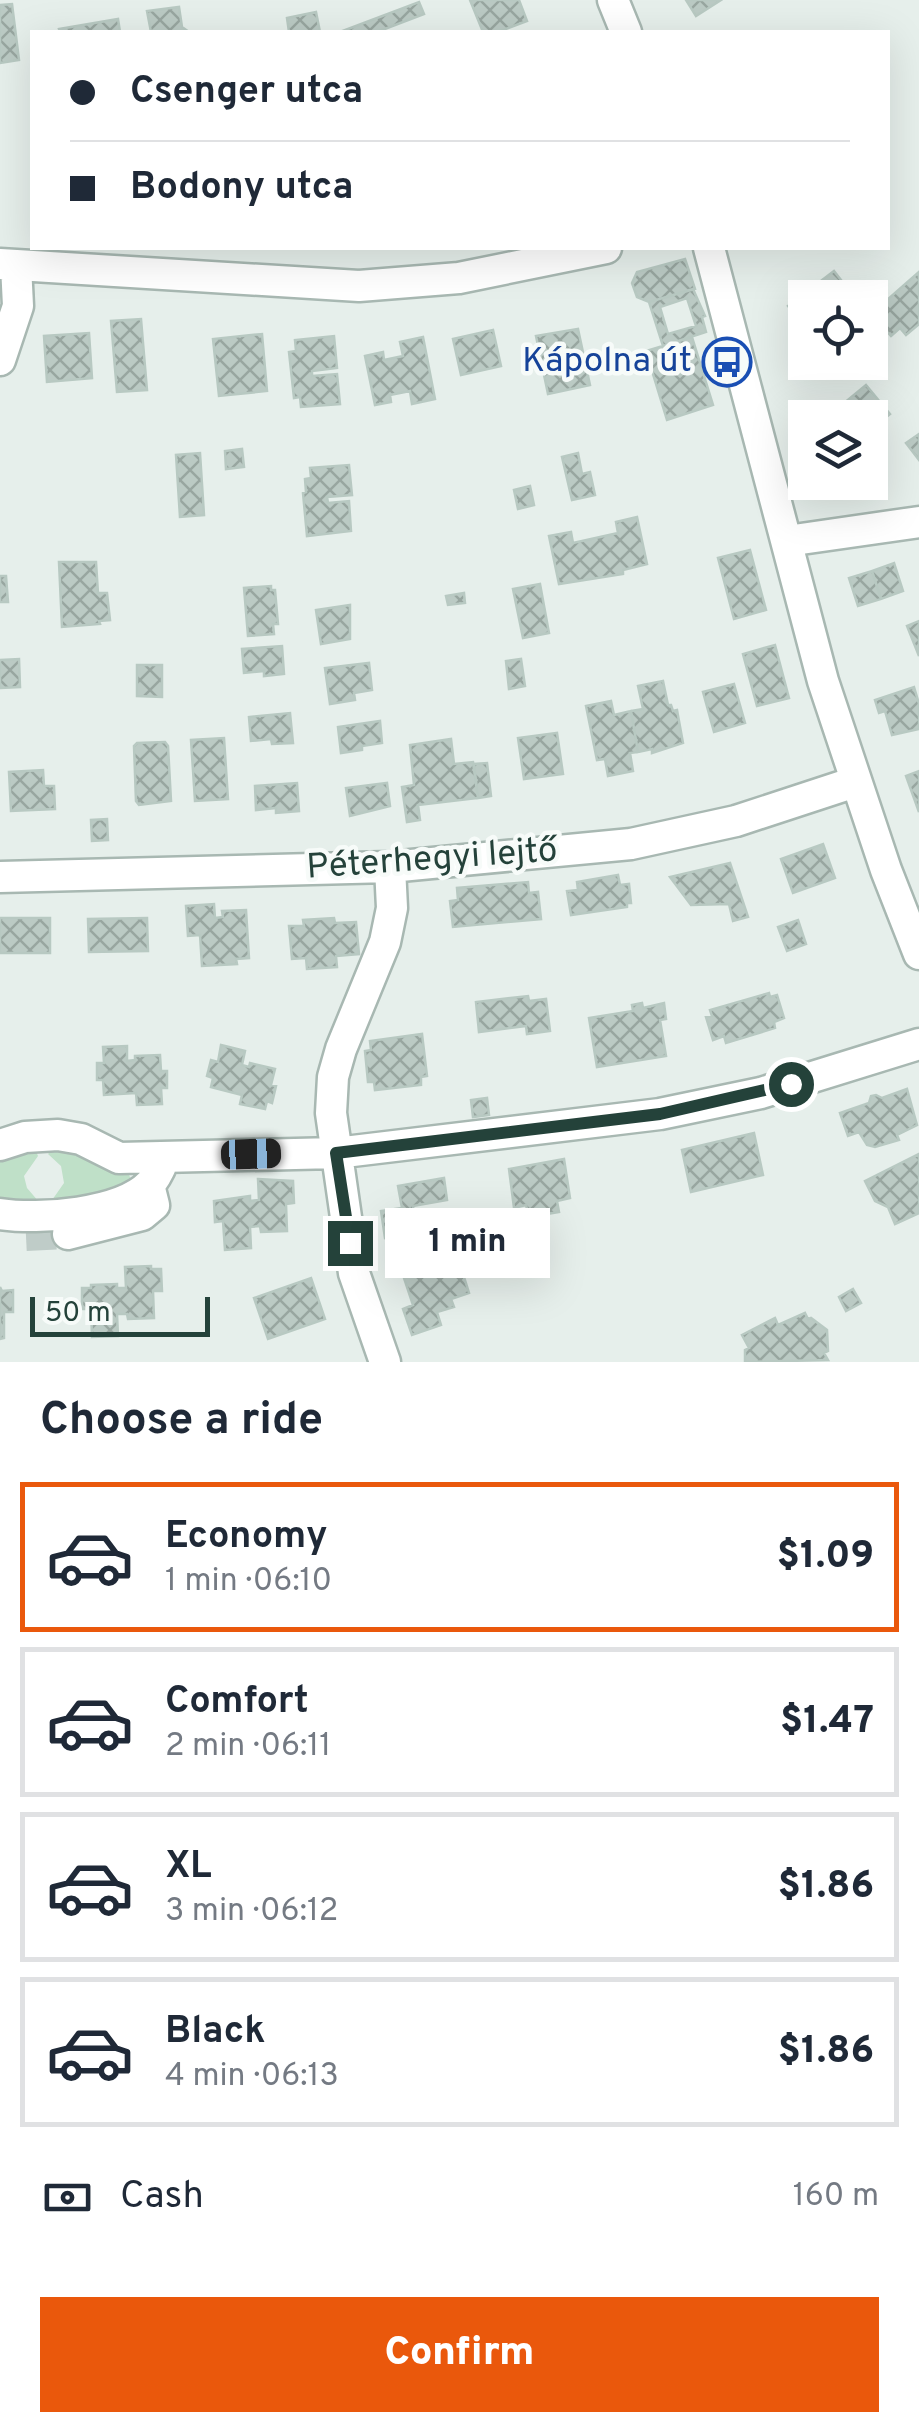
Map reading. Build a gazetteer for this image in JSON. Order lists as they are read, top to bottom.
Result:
{
  "streets": {
    "street": ["Péterhegyi lejtő"]
  },
  "places": {
    "bus stop": ["Kápolna út"]
  },
  "scale_bar": "50 m",
  "page": {
    "banner": ["Csenger utca", "Bodony utca"],
    "bubble": "1 min",
    "scale": "50 m",
    "heading": "Choose a ride",
    "list": [
      {
        "name": "Economy",
        "note": "1 min · 06:10",
        "value": "$1.09"
      },
      {
        "name": "Comfort",
        "note": "2 min · 06:11",
        "value": "$1.47"
      },
      {
        "name": "XL",
        "note": "3 min · 06:12",
        "value": "$1.86"
      },
      {
        "name": "Black",
        "note": "4 min · 06:13",
        "value": "$1.86"
      }
    ],
    "pay": ["Cash", "160 m"],
    "buttons": "Confirm"
  }
}
